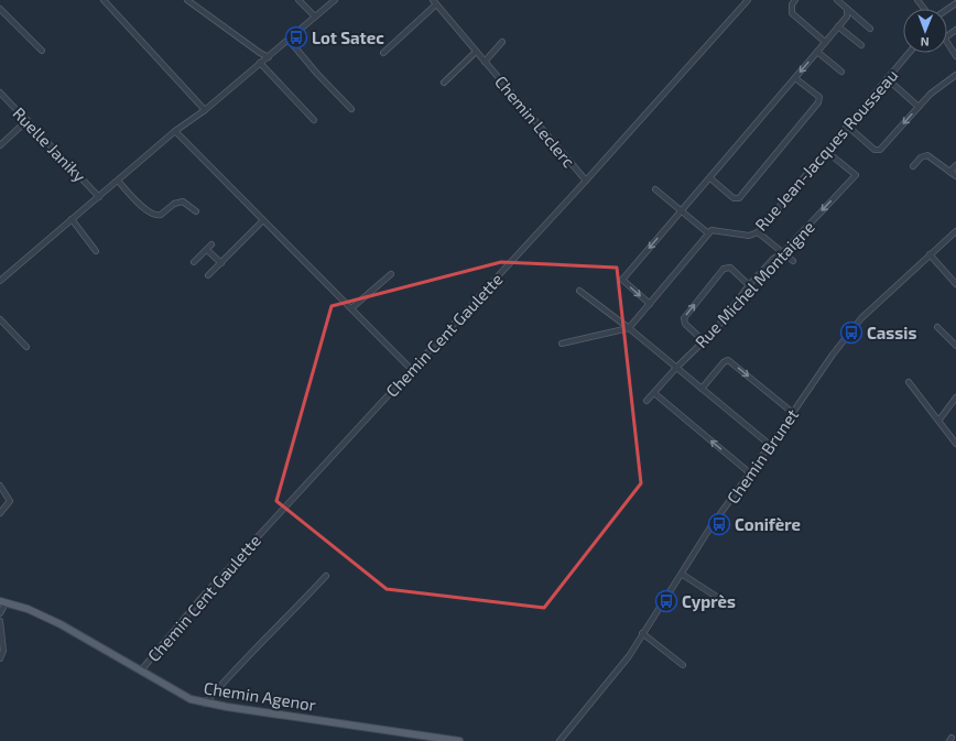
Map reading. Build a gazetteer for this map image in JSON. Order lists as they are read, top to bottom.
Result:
{
  "streets": {
    "main road": ["Chemin Agenor"],
    "street": [
      "Chemin Leclerc",
      "Ruelle Janiky",
      "Rue Jean-Jacques Rousseau",
      "Rue Michel Montaigne",
      "Chemin Cent Gaulette",
      "Chemin Brunet"
    ]
  },
  "crossings": [
    ["Chemin Leclerc", "Chemin Cent Gaulette"],
    ["Rue Jean-Jacques Rousseau", "Rue Michel Montaigne"],
    ["Chemin Cent Gaulette", "Chemin Agenor"]
  ],
  "places": {
    "bus stop": [
      "Lot Satec",
      "Cassis",
      "Conifère",
      "Cyprès"
    ]
  },
  "north": "bottom"
}
